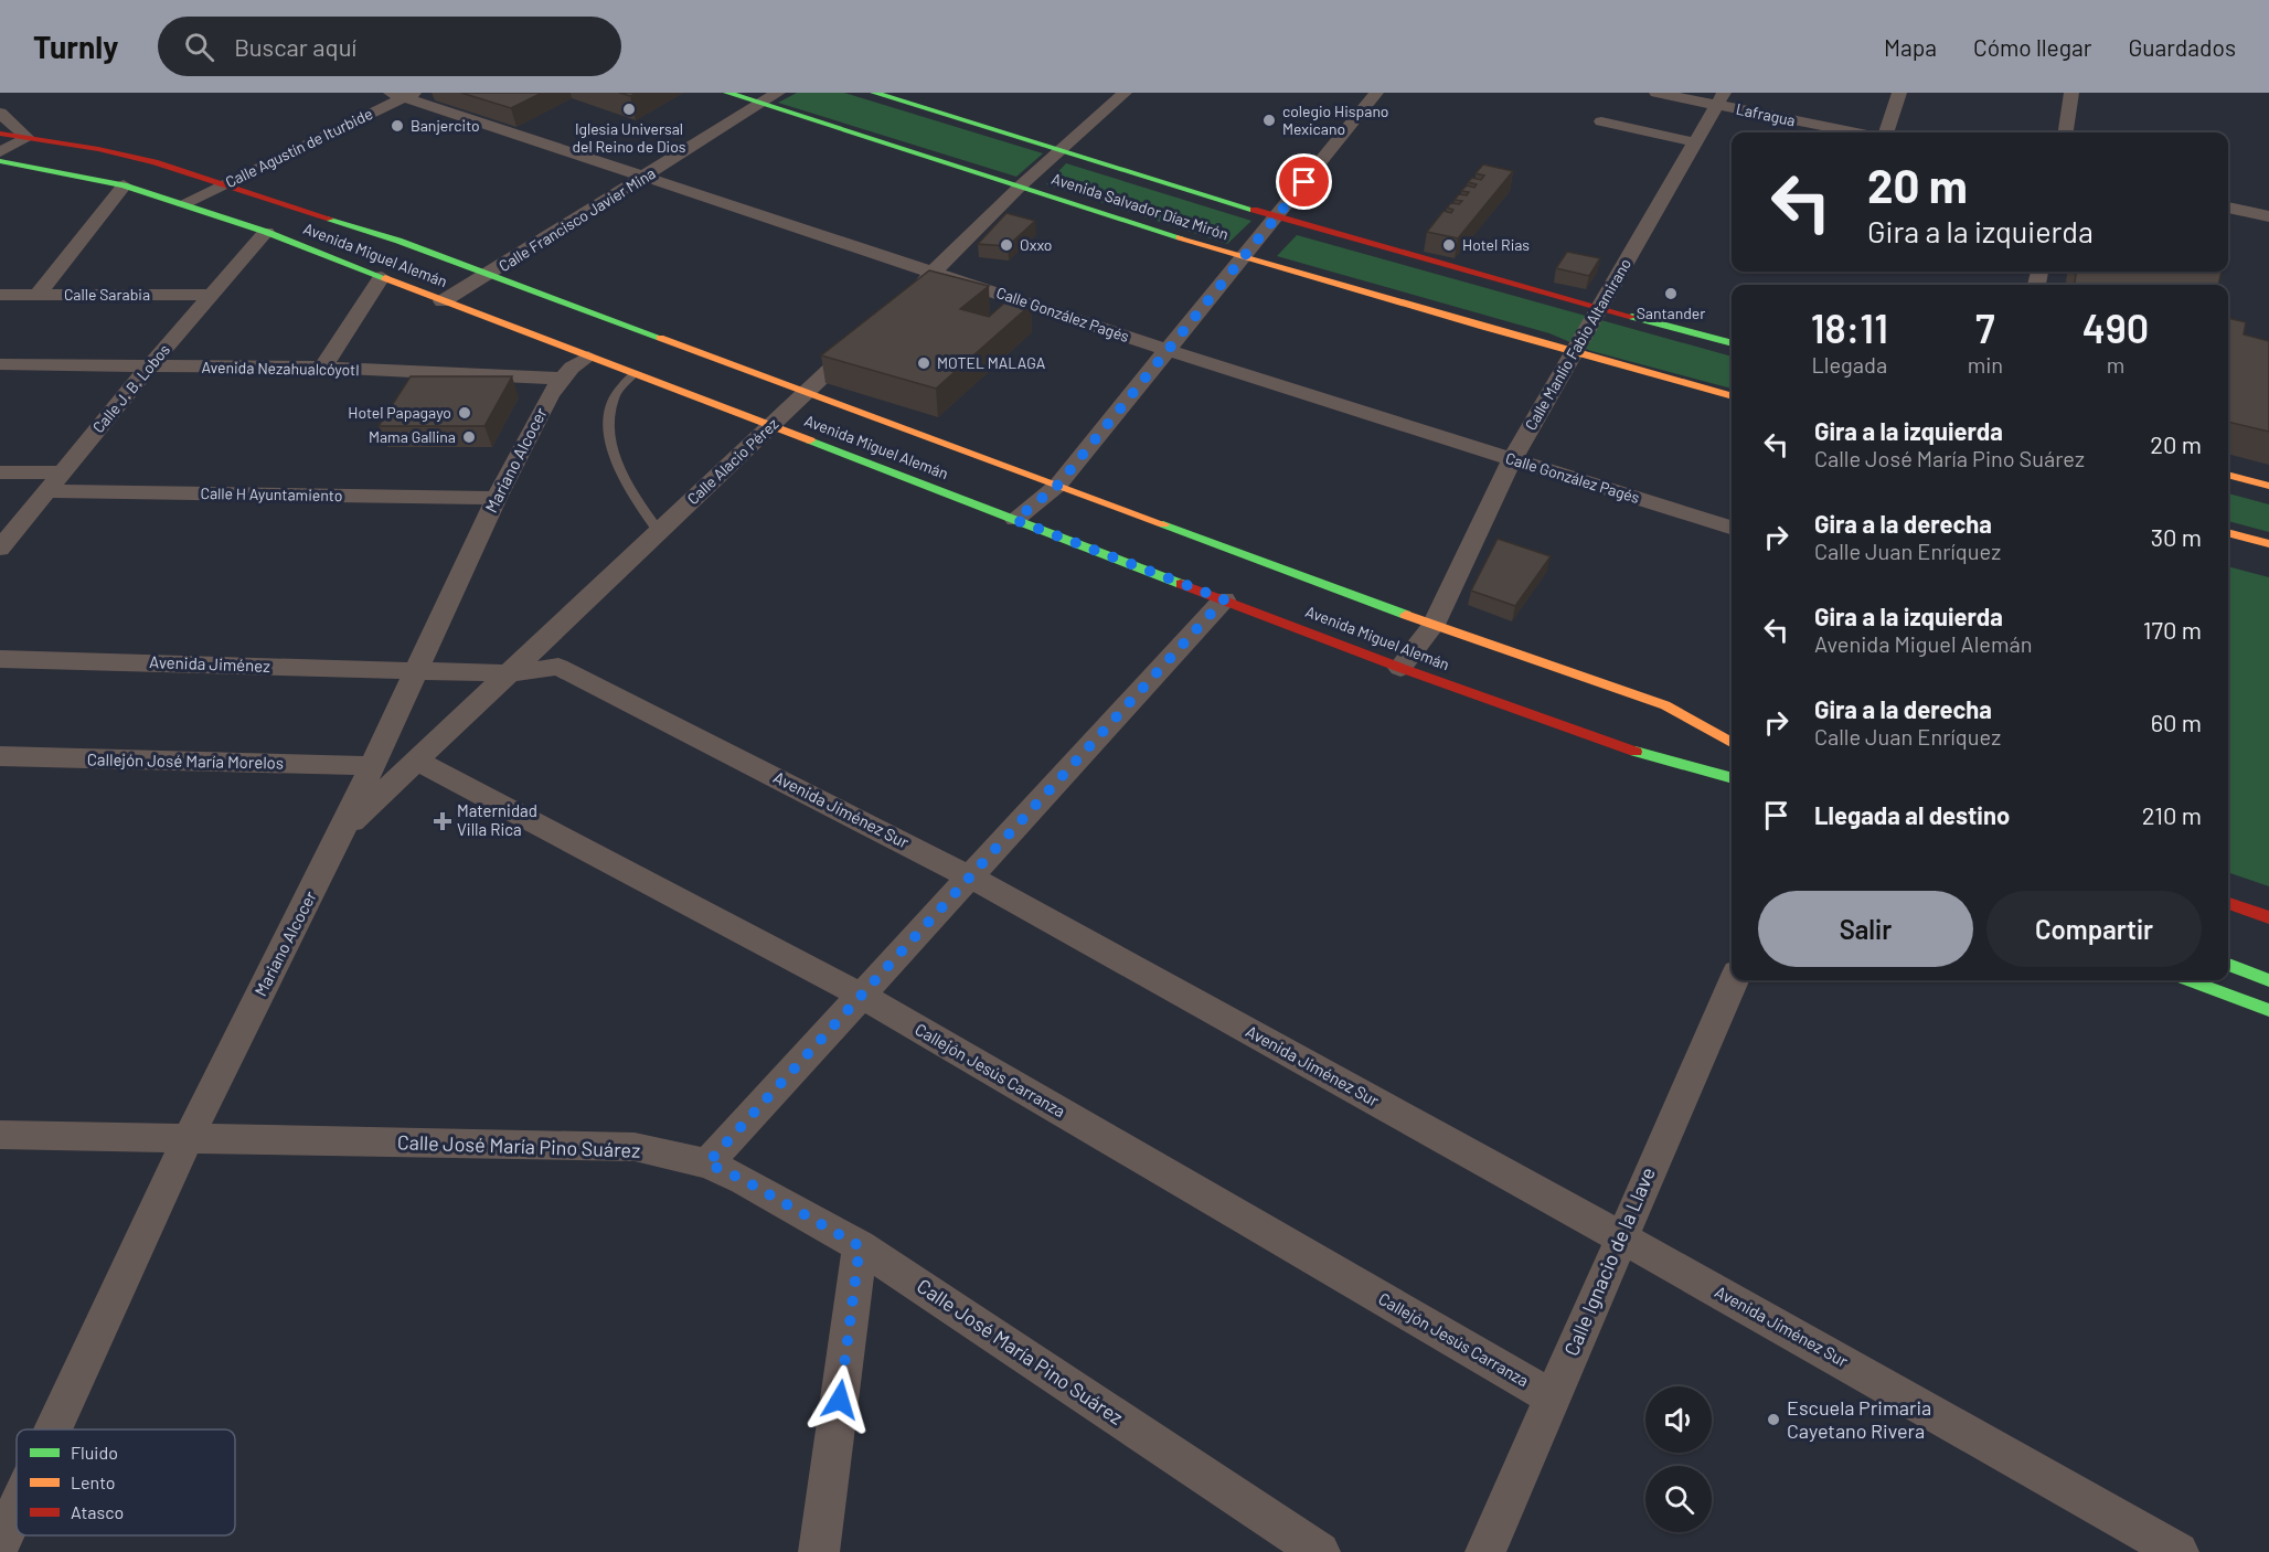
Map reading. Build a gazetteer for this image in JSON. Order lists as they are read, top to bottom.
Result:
{
  "streets": {
    "main road": ["Avenida Salvador Díaz Mirón", "Avenida Miguel Alemán"],
    "street": [
      "Lafragua",
      "Calle Agustín de Iturbide",
      "Calle Francisco Javier Mina",
      "Calle Sarabia",
      "Calle González Pagés",
      "Calle Manlio Fabio Altamirano",
      "Avenida Nezahualcóyotl",
      "Calle J. B. Lobos",
      "Mariano Alcocer",
      "Calle Alacio Pérez",
      "Calle H Ayuntamiento",
      "Avenida Jiménez",
      "Callejón José María Morelos",
      "Avenida Jiménez Sur",
      "Callejón Jesús Carranza",
      "Calle José María Pino Suárez",
      "Calle Ignacio de la Llave"
    ]
  },
  "crossings": [
    ["Lafragua", "Calle Manlio Fabio Altamirano"],
    ["Calle Agustín de Iturbide", "Avenida Miguel Alemán"],
    ["Calle Agustín de Iturbide", "Calle González Pagés"],
    ["Avenida Salvador Díaz Mirón", "Calle Francisco Javier Mina"],
    ["Avenida Salvador Díaz Mirón", "Calle Manlio Fabio Altamirano"],
    ["Calle Francisco Javier Mina", "Avenida Miguel Alemán"],
    ["Calle Francisco Javier Mina", "Calle González Pagés"],
    ["Avenida Miguel Alemán", "Calle Manlio Fabio Altamirano"],
    ["Avenida Miguel Alemán", "Calle J. B. Lobos"],
    ["Avenida Miguel Alemán", "Mariano Alcocer"],
    ["Avenida Miguel Alemán", "Calle Alacio Pérez"],
    ["Calle Sarabia", "Calle J. B. Lobos"],
    ["Calle González Pagés", "Calle Manlio Fabio Altamirano"],
    ["Avenida Nezahualcóyotl", "Calle J. B. Lobos"],
    ["Avenida Nezahualcóyotl", "Mariano Alcocer"],
    ["Calle J. B. Lobos", "Calle H Ayuntamiento"],
    ["Mariano Alcocer", "Calle Alacio Pérez"],
    ["Mariano Alcocer", "Calle H Ayuntamiento"],
    ["Mariano Alcocer", "Avenida Jiménez"],
    ["Mariano Alcocer", "Callejón José María Morelos"],
    ["Mariano Alcocer", "Avenida Jiménez Sur"],
    ["Mariano Alcocer", "Calle José María Pino Suárez"],
    ["Calle Alacio Pérez", "Avenida Jiménez Sur"],
    ["Calle Alacio Pérez", "Callejón Jesús Carranza"],
    ["Avenida Jiménez", "Avenida Jiménez Sur"],
    ["Avenida Jiménez Sur", "Calle Ignacio de la Llave"],
    ["Callejón Jesús Carranza", "Calle Ignacio de la Llave"]
  ],
  "places": {
    "other": [
      "Iglesia Universal del Reino de Dios",
      "colegio Hispano Mexicano",
      "Banjercito",
      "Oxxo",
      "Hotel Rias",
      "Santander",
      "MOTEL MALAGA",
      "Hotel Papagayo",
      "Mama Gallina",
      "Escuela Primaria Cayetano Rivera"
    ],
    "health": ["Maternidad Villa Rica"]
  },
  "legend": ["Fluido", "Lento", "Atasco"],
  "page": {
    "header": "Turnly",
    "search": "Buscar aquí",
    "nav": ["Mapa", "Cómo llegar", "Guardados"],
    "turn": ["20 m", "Gira a la izquierda"],
    "eta": [
      "18:11",
      "Llegada",
      "7",
      "min",
      "490",
      "m"
    ],
    "list": [
      {
        "name": "Gira a la izquierda",
        "note": "Calle José María Pino Suárez",
        "value": "20 m"
      },
      {
        "name": "Gira a la derecha",
        "note": "Calle Juan Enríquez",
        "value": "30 m"
      },
      {
        "name": "Gira a la izquierda",
        "note": "Avenida Miguel Alemán",
        "value": "170 m"
      },
      {
        "name": "Gira a la derecha",
        "note": "Calle Juan Enríquez",
        "value": "60 m"
      },
      {
        "name": "Llegada al destino",
        "value": "210 m"
      }
    ],
    "buttons": ["Salir", "Compartir"]
  }
}
